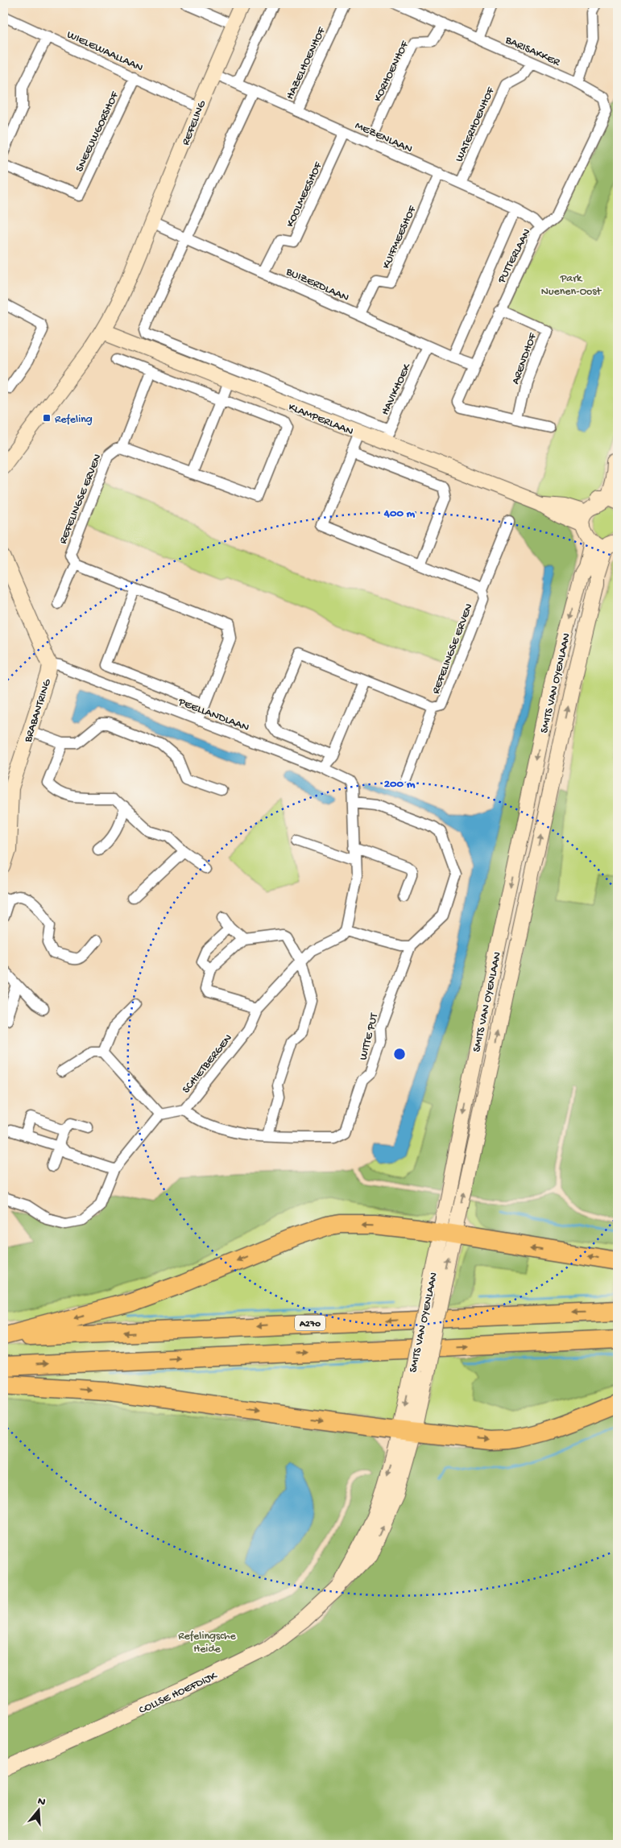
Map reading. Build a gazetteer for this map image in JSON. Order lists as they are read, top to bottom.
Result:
{
  "streets": {
    "highway": ["A270"],
    "main road": [
      "REFELING",
      "KLAMPERLAAN",
      "SMITS VAN OYENLAAN",
      "BRABANTRING",
      "COLLSE HOEFDIJK"
    ],
    "street": [
      "WIELEWAALLAAN",
      "BARISAKKER",
      "HAZELHOENHOF",
      "KORHOENHOF",
      "WATERHOENHOF",
      "SNEEUWGORSHOF",
      "MEZENLAAN",
      "KOOLMEESHOF",
      "KUIFMEESHOF",
      "PUTTERLAAN",
      "BUIZERDLAAN",
      "ARENDHOF",
      "HAVIKHOEK",
      "REFELINGSE ERVEN",
      "PEELLANDLAAN",
      "WITTE PUT",
      "SCHIETBERGEN"
    ]
  },
  "crossings": [
    ["WIELEWAALLAAN", "REFELING"],
    ["WIELEWAALLAAN", "SNEEUWGORSHOF"],
    ["BARISAKKER", "KORHOENHOF"],
    ["BARISAKKER", "WATERHOENHOF"],
    ["BARISAKKER", "PUTTERLAAN"],
    ["HAZELHOENHOF", "MEZENLAAN"],
    ["KORHOENHOF", "MEZENLAAN"],
    ["REFELING", "MEZENLAAN"],
    ["REFELING", "BUIZERDLAAN"],
    ["REFELING", "KLAMPERLAAN"],
    ["WATERHOENHOF", "MEZENLAAN"],
    ["MEZENLAAN", "KOOLMEESHOF"],
    ["MEZENLAAN", "KUIFMEESHOF"],
    ["MEZENLAAN", "PUTTERLAAN"],
    ["KOOLMEESHOF", "BUIZERDLAAN"],
    ["KUIFMEESHOF", "BUIZERDLAAN"],
    ["PUTTERLAAN", "BUIZERDLAAN"],
    ["PUTTERLAAN", "ARENDHOF"],
    ["BUIZERDLAAN", "HAVIKHOEK"],
    ["BUIZERDLAAN", "KLAMPERLAAN"],
    ["HAVIKHOEK", "KLAMPERLAAN"],
    ["KLAMPERLAAN", "REFELINGSE ERVEN"],
    ["SMITS VAN OYENLAAN", "A270"],
    ["SMITS VAN OYENLAAN", "COLLSE HOEFDIJK"],
    ["BRABANTRING", "PEELLANDLAAN"],
    ["PEELLANDLAAN", "WITTE PUT"]
  ],
  "parks": ["Park Nuenen-Oost", "Refelingsche Heide"],
  "places": {
    "transit": ["Refeling"]
  },
  "north": "top",
  "rings": ["400 m", "200 m"]
}
